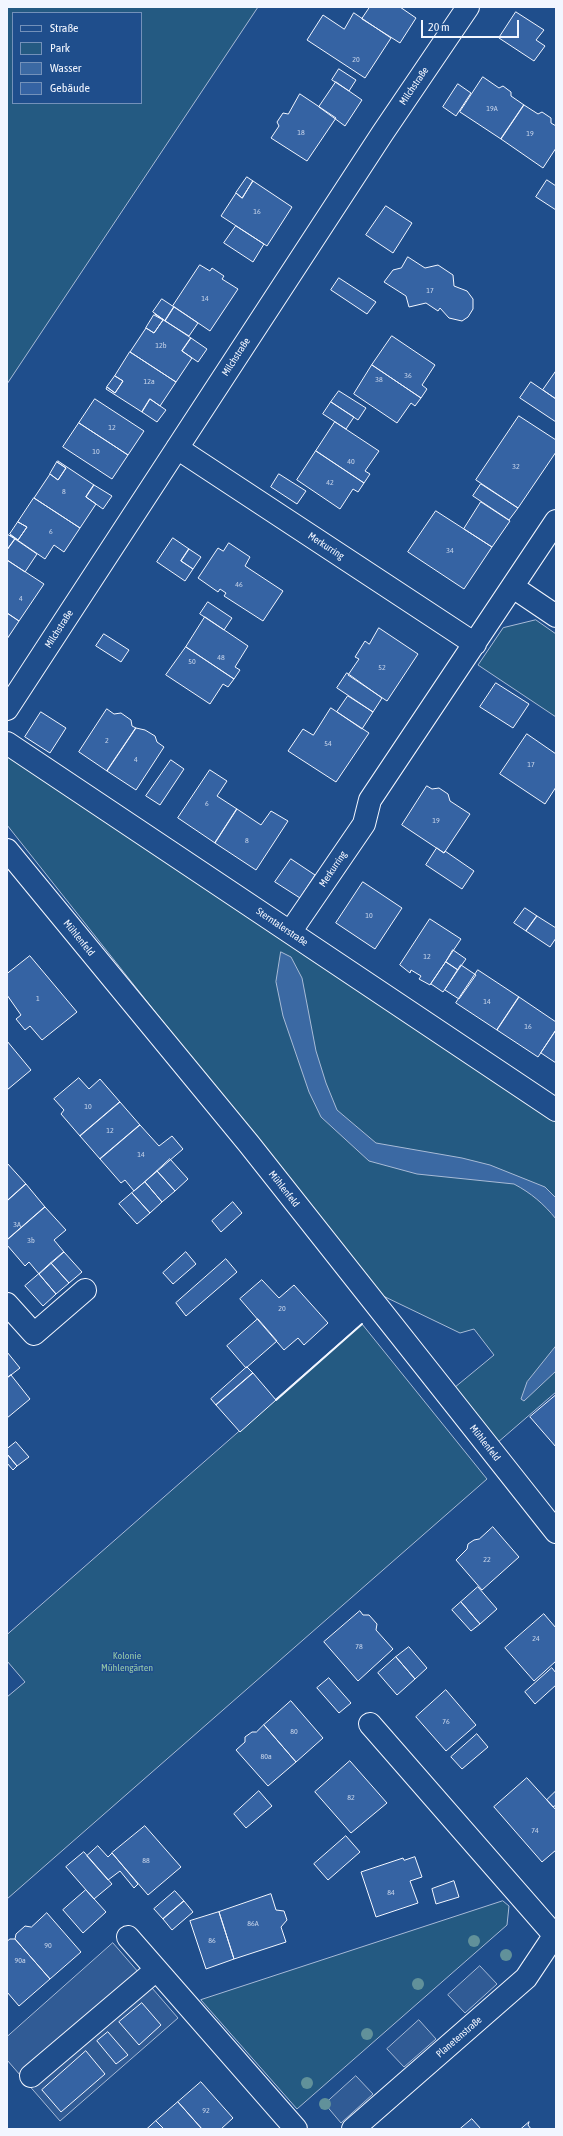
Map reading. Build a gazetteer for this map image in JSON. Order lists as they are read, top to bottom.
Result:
{
  "streets": {
    "street": [
      "Milchstraße",
      "Merkurring",
      "Sterntalerstraße",
      "Mühlenfeld",
      "Planetenstraße"
    ]
  },
  "crossings": [
    ["Milchstraße", "Merkurring"],
    ["Merkurring", "Sterntalerstraße"]
  ],
  "parks": ["Kolonie Mühlengärten"],
  "house_numbers": [
    "20",
    "19A",
    "18",
    "19",
    "16",
    "17",
    "14",
    "12b",
    "36",
    "38",
    "12a",
    "12",
    "10",
    "40",
    "32",
    "42",
    "8",
    "6",
    "34",
    "46",
    "4",
    "48",
    "50",
    "52",
    "2",
    "54",
    "4",
    "17",
    "6",
    "19",
    "8",
    "10",
    "12",
    "1",
    "14",
    "16",
    "10",
    "12",
    "14",
    "3A",
    "3b",
    "20",
    "22",
    "24",
    "78",
    "76",
    "80",
    "80a",
    "82",
    "74",
    "88",
    "84",
    "86A",
    "86",
    "90",
    "90a",
    "92"
  ],
  "legend": [
    "Straße",
    "Park",
    "Wasser",
    "Gebäude"
  ],
  "scale_bar": "20 m"
}
